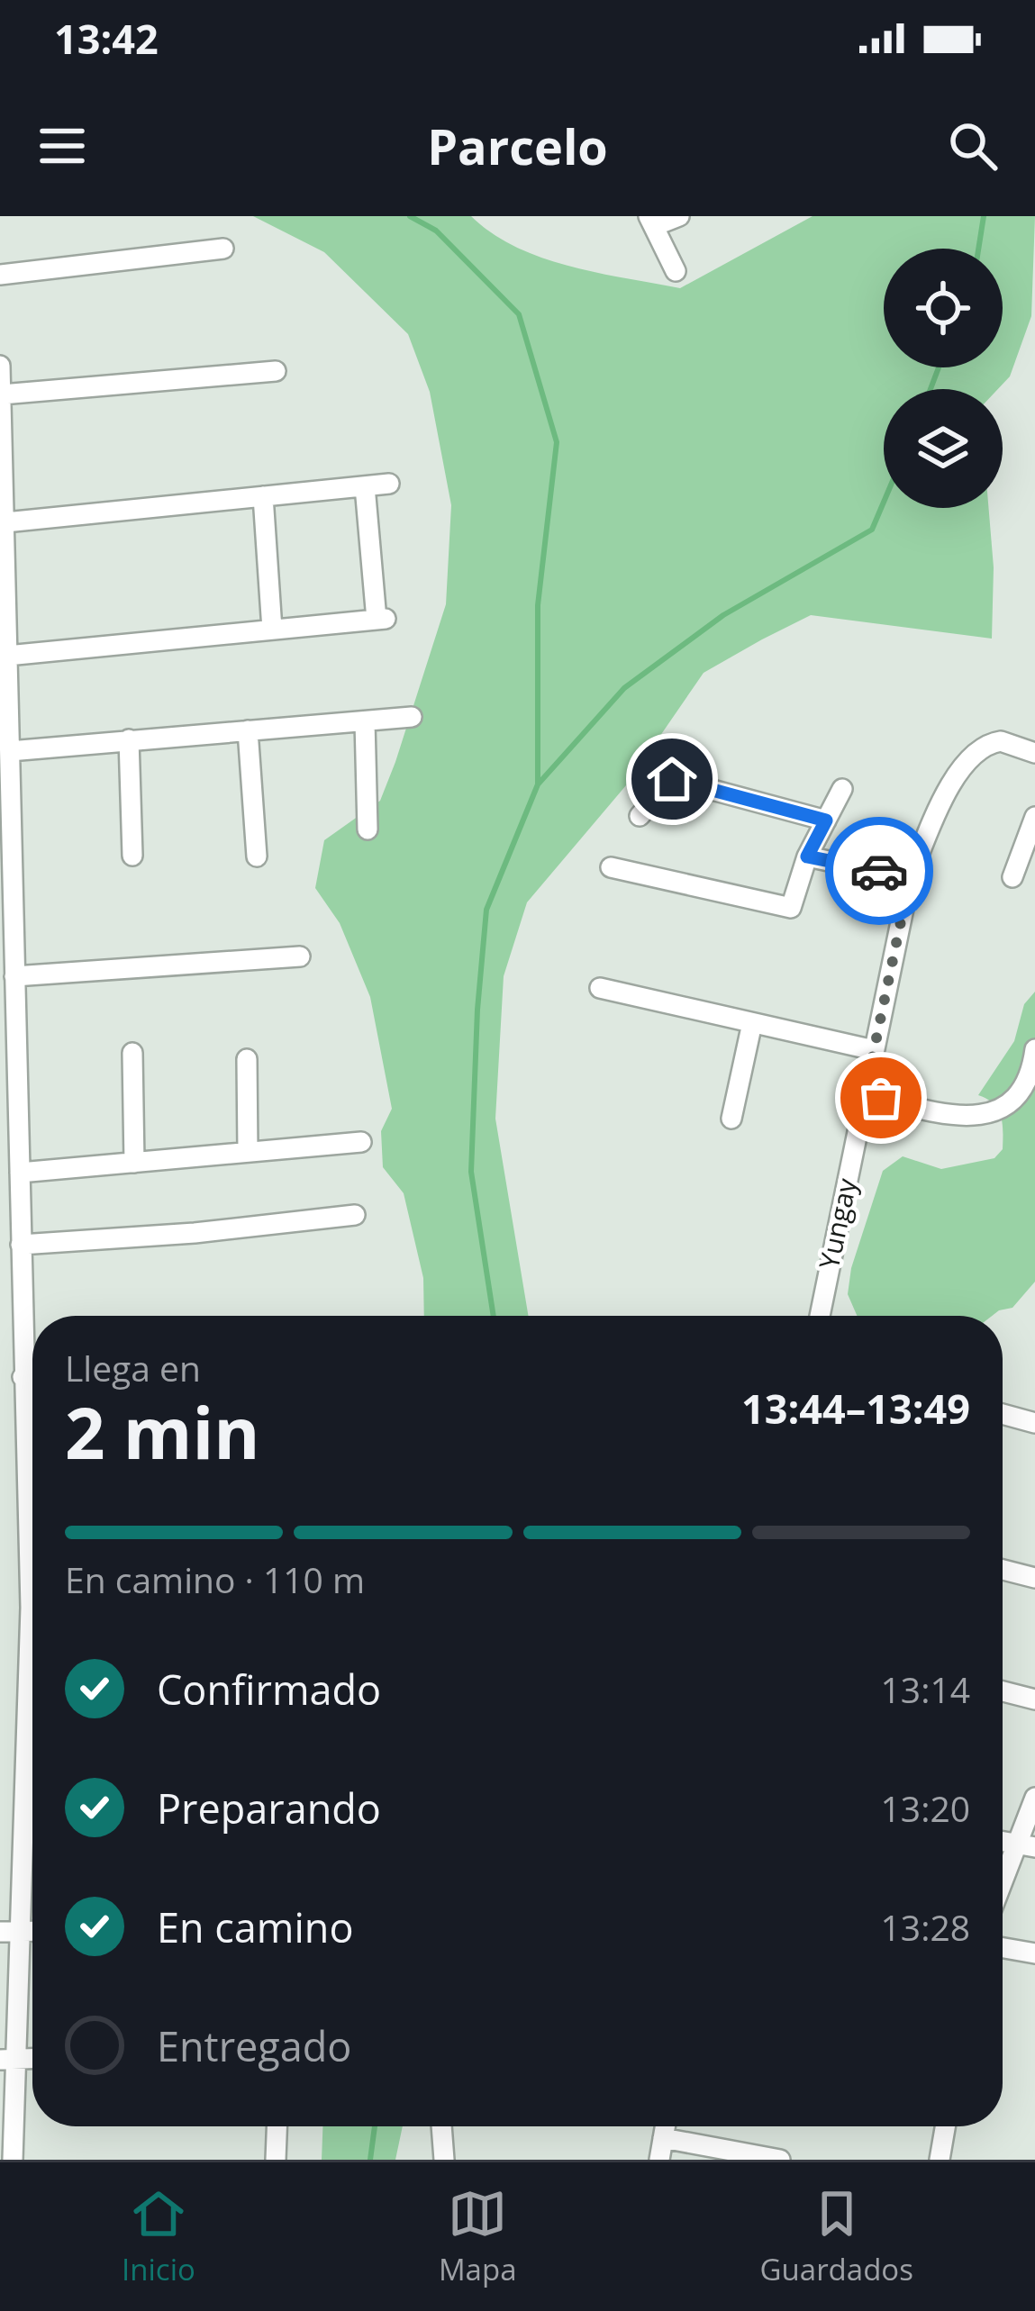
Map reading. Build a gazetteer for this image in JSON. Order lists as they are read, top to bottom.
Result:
{
  "streets": {
    "street": ["Yungay"]
  },
  "page": {
    "status": "13:42",
    "header": "Parcelo",
    "heading": ["2 min", "Llega en", "13:44–13:49"],
    "bar": "En camino · 110 m",
    "list": [
      ["Confirmado", "13:14"],
      ["Preparando", "13:20"],
      ["En camino", "13:28"],
      "Entregado"
    ],
    "tabs": ["Inicio", "Mapa", "Guardados"]
  }
}
